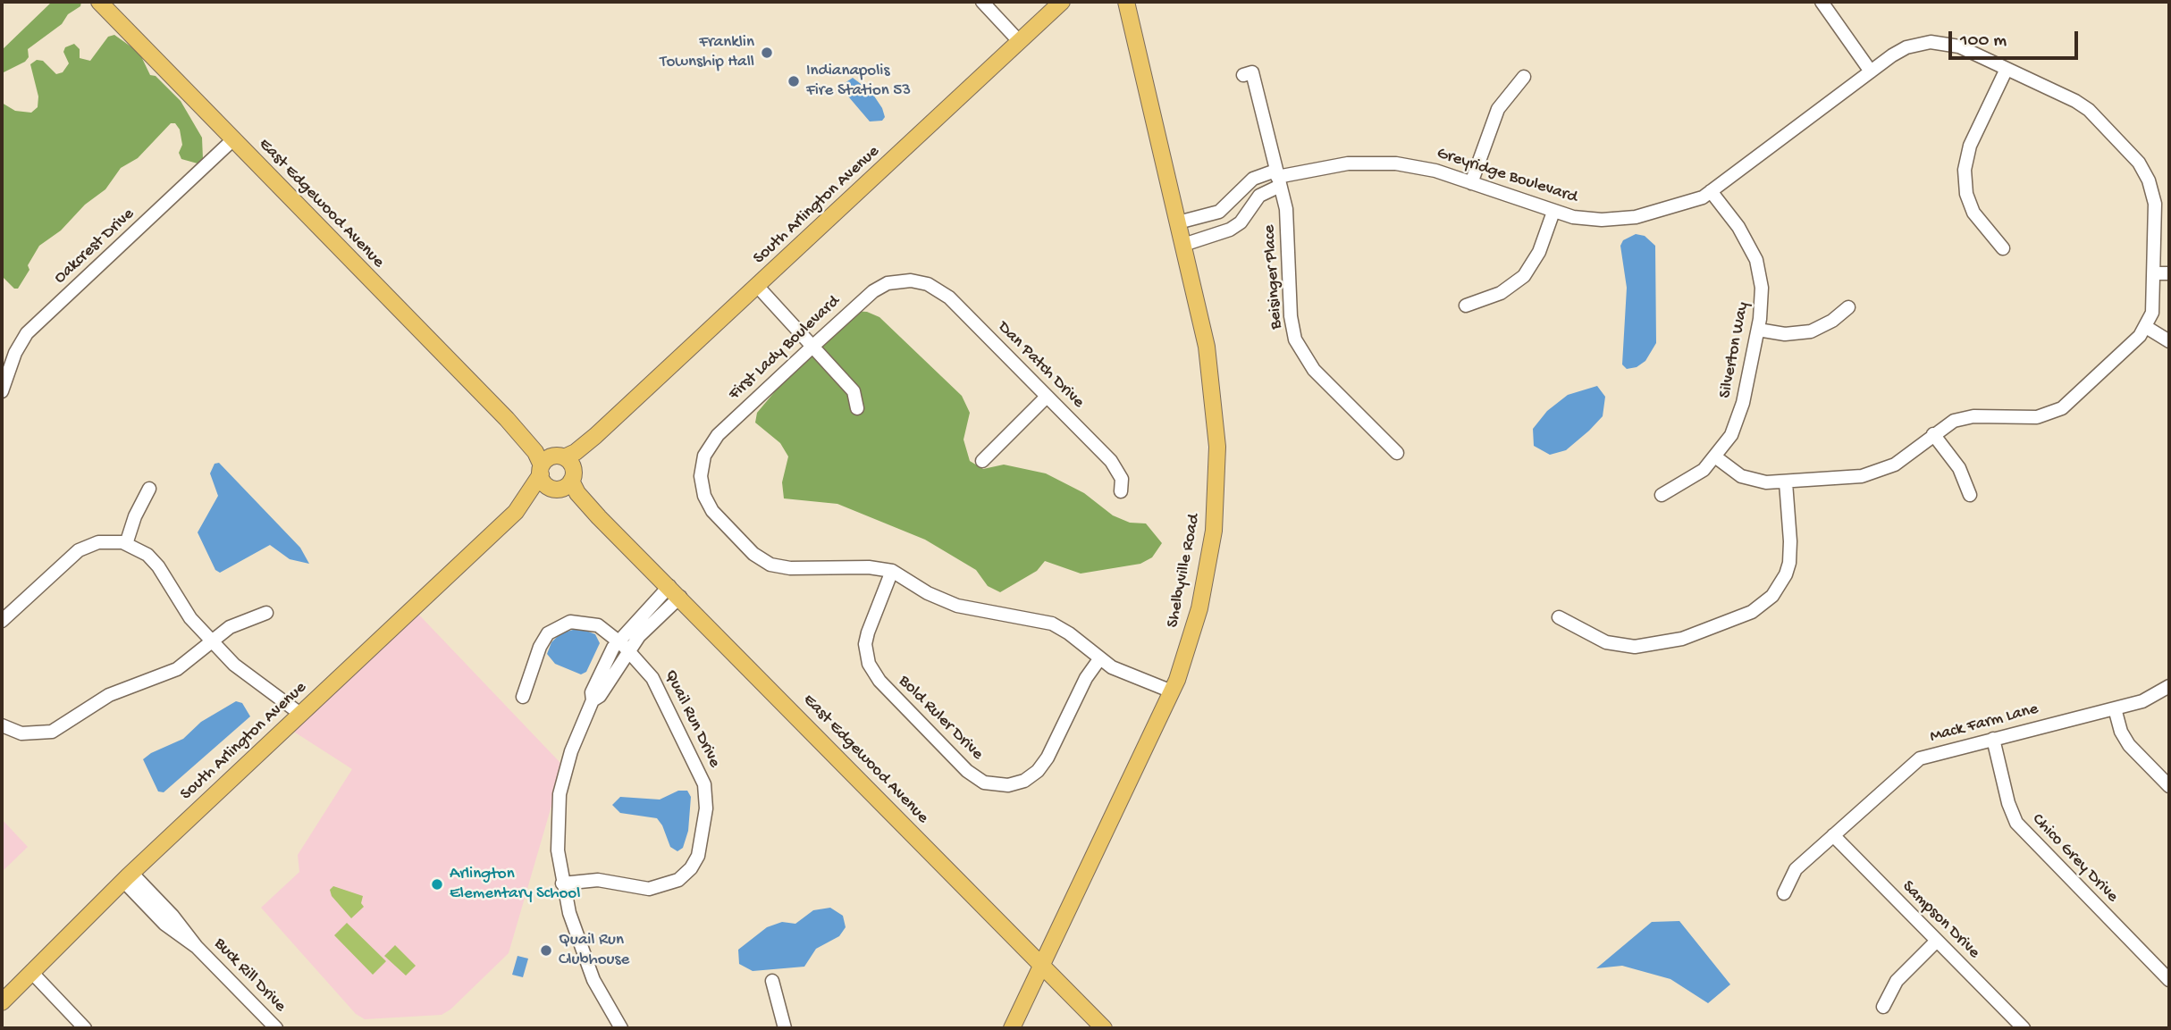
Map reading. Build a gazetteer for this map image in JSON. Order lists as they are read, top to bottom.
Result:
{
  "streets": {
    "main road": ["East Edgewood Avenue", "South Arlington Avenue", "Shelbyville Road"],
    "street": [
      "Greyridge Boulevard",
      "Oakcrest Drive",
      "Beisinger Place",
      "First Lady Boulevard",
      "Silverton Way",
      "Dan Patch Drive",
      "Bold Ruler Drive",
      "Quail Run Drive",
      "Mack Farm Lane",
      "Chico Grey Drive",
      "Sampson Drive",
      "Buck Rill Drive"
    ]
  },
  "crossings": [
    ["Greyridge Boulevard", "Beisinger Place"],
    ["Greyridge Boulevard", "Silverton Way"],
    ["Greyridge Boulevard", "Shelbyville Road"],
    ["East Edgewood Avenue", "Oakcrest Drive"],
    ["East Edgewood Avenue", "Shelbyville Road"],
    ["South Arlington Avenue", "Buck Rill Drive"],
    ["First Lady Boulevard", "Dan Patch Drive"],
    ["First Lady Boulevard", "Bold Ruler Drive"],
    ["Mack Farm Lane", "Chico Grey Drive"],
    ["Mack Farm Lane", "Sampson Drive"]
  ],
  "places": [
    "Franklin Township Hall",
    "Indianapolis Fire Station 53",
    "Arlington Elementary School",
    "Quail Run Clubhouse"
  ],
  "scale_bar": "100 m"
}
